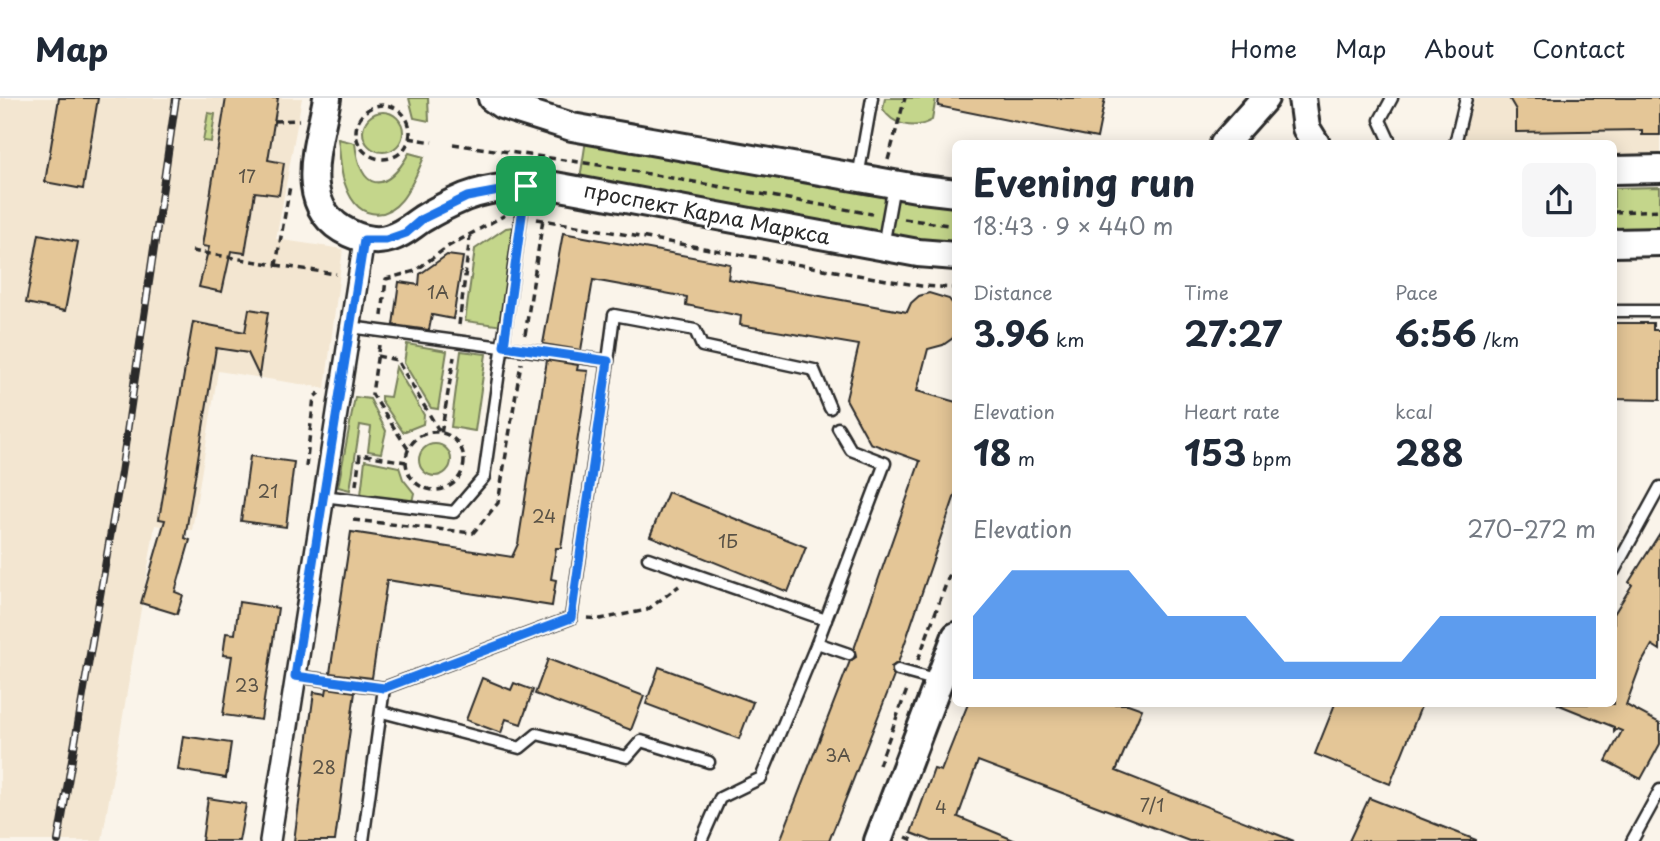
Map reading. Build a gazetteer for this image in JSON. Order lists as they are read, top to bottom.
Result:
{
  "streets": {
    "main road": ["проспект Карла Маркса"]
  },
  "house_numbers": [
    "17",
    "1А",
    "21",
    "24",
    "1Б",
    "23",
    "3А",
    "28",
    "7/1",
    "4"
  ],
  "page": {
    "header": "Map",
    "nav": [
      "Home",
      "Map",
      "About",
      "Contact"
    ],
    "heading": ["Evening run", "18:43 · 9 × 440 m"],
    "stats": [
      ["Distance", "3.96 km"],
      ["Time", "27:27"],
      ["Pace", "6:56 /km"],
      ["Elevation", "18 m"],
      ["Heart rate", "153 bpm"],
      ["kcal", "288"]
    ],
    "chart": ["Elevation", "270–272 m"]
  }
}
